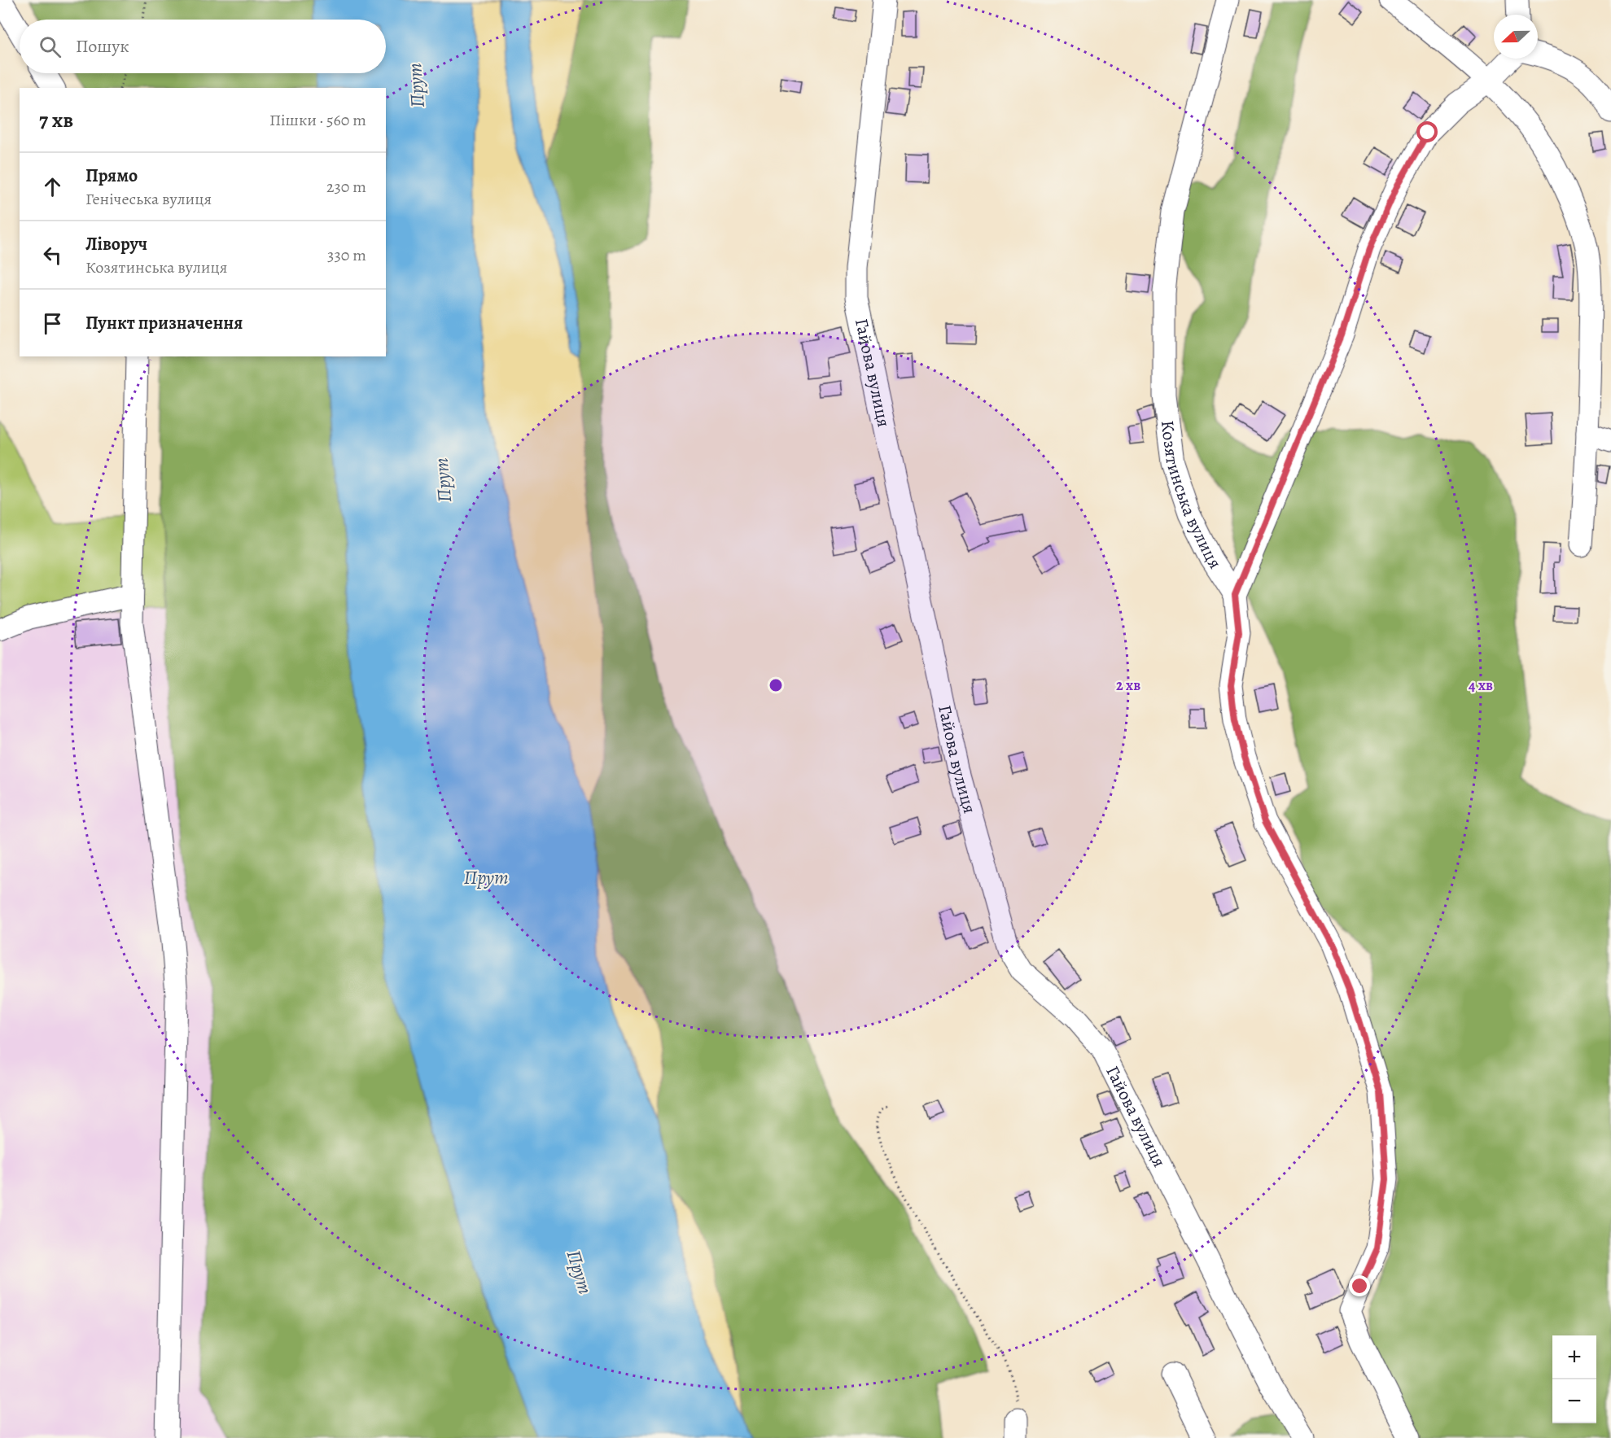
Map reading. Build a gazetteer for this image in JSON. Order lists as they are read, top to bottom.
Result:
{
  "streets": {
    "street": ["Гайова вулиця", "Козятинська вулиця"]
  },
  "water": ["Прут"],
  "north": "left",
  "page": {
    "search": "Пошук",
    "heading": ["7 хв", "Пішки · 560 m"],
    "list": [
      ["Прямо", "Генічеська вулиця", "230 m"],
      ["Ліворуч", "Козятинська вулиця", "330 m"],
      "Пункт призначення"
    ],
    "map_buttons": ["+", "−"]
  },
  "rings": ["2 хв", "4 хв"]
}
